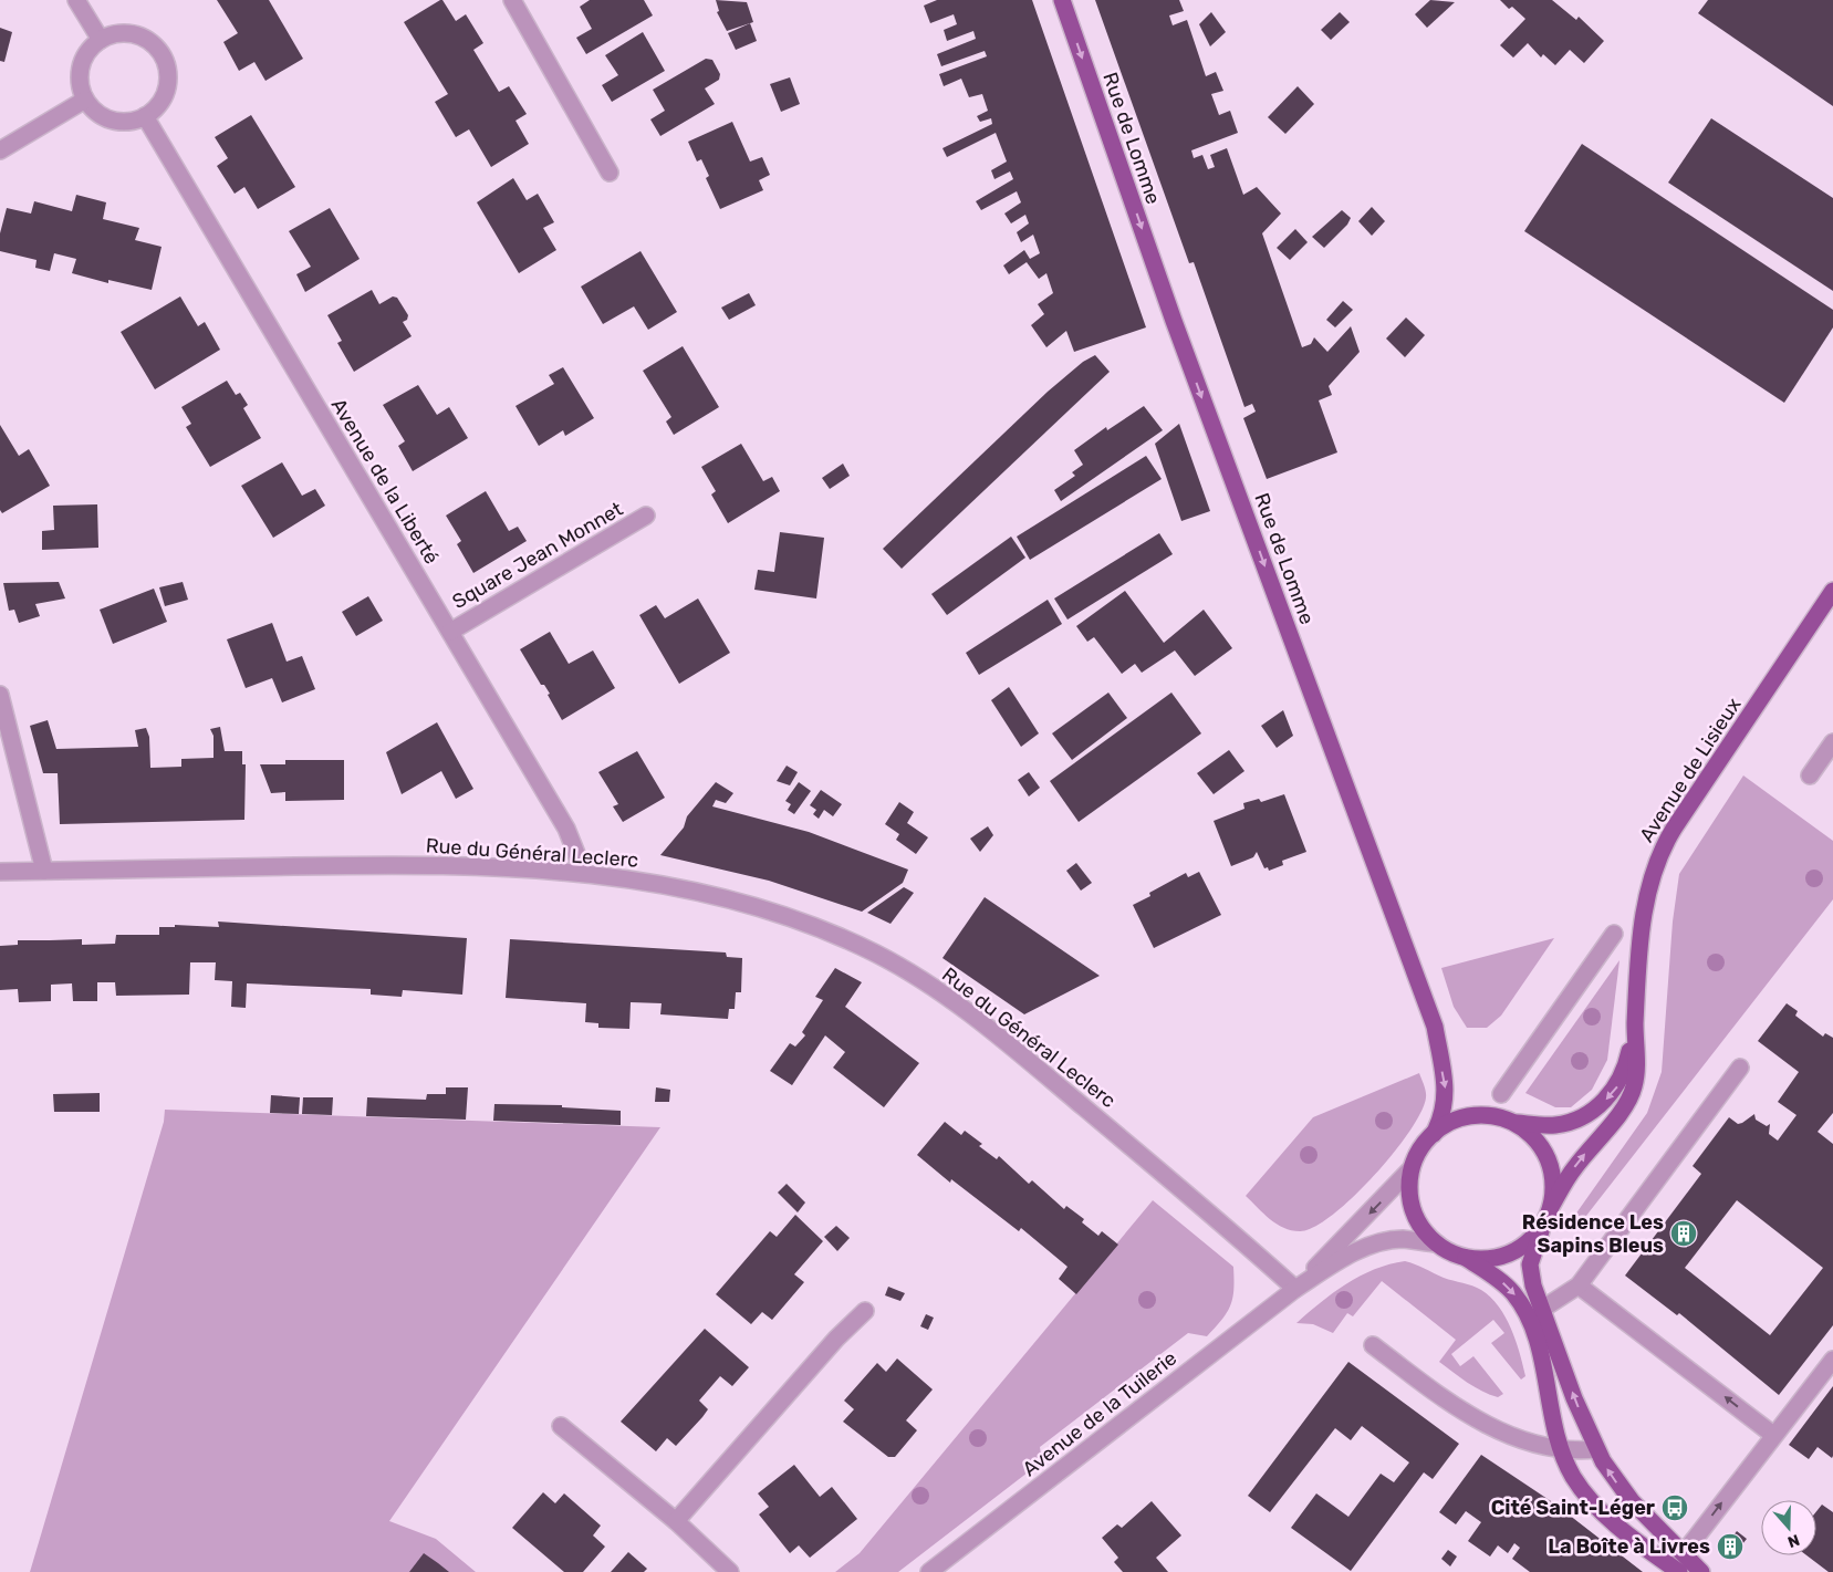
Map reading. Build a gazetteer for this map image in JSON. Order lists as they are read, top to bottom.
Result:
{
  "streets": {
    "main road": ["Rue de Lomme", "Avenue de Lisieux"],
    "street": [
      "Avenue de la Liberté",
      "Square Jean Monnet",
      "Rue du Général Leclerc",
      "Avenue de la Tuilerie"
    ]
  },
  "crossings": [
    ["Rue de Lomme", "Avenue de Lisieux"],
    ["Rue de Lomme", "Avenue de la Tuilerie"],
    ["Avenue de la Liberté", "Square Jean Monnet"],
    ["Avenue de la Liberté", "Rue du Général Leclerc"],
    ["Avenue de Lisieux", "Avenue de la Tuilerie"],
    ["Rue du Général Leclerc", "Avenue de la Tuilerie"]
  ],
  "one_way": ["Rue de Lomme"],
  "places": {
    "building": ["Résidence Les Sapins Bleus", "La Boîte à Livres"],
    "bus stop": ["Cité Saint-Léger"]
  },
  "north": "bottom"
}
